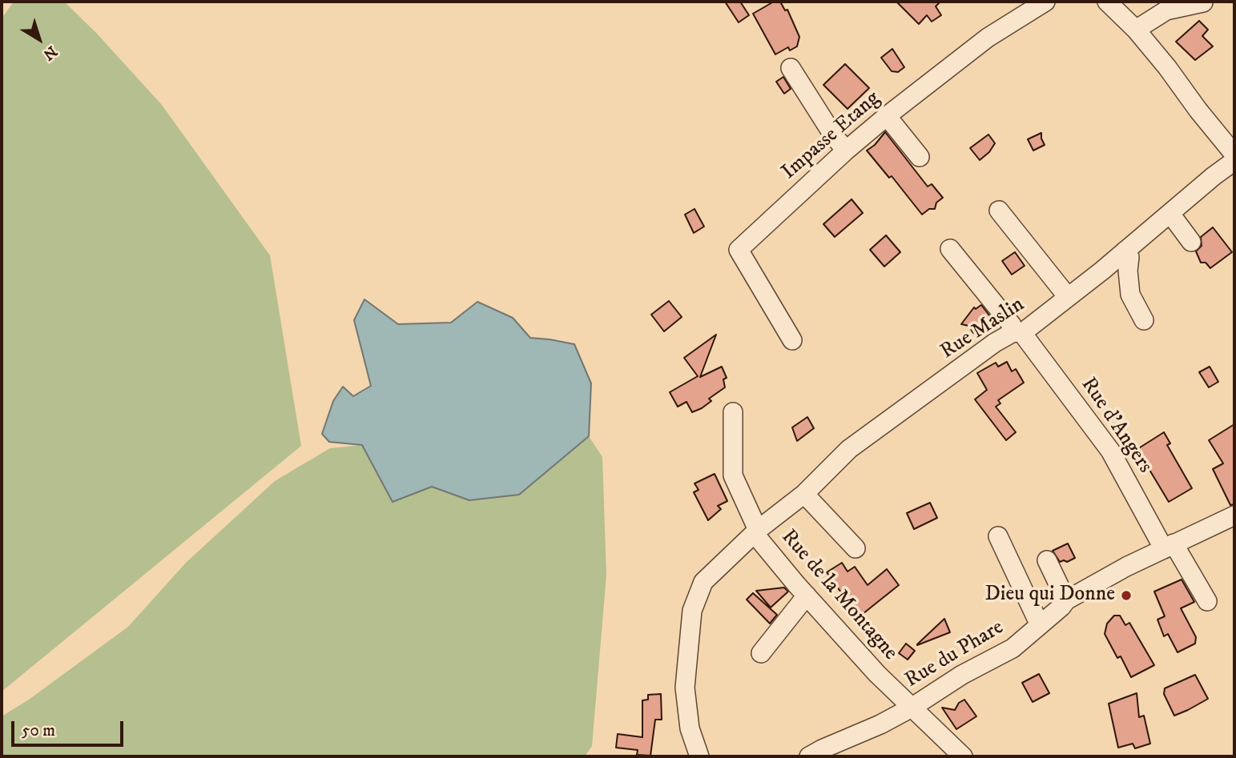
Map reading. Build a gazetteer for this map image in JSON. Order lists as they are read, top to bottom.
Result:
{
  "streets": {
    "street": [
      "Impasse Etang",
      "Rue Maslin",
      "Rue d'Angers",
      "Rue de la Montagne",
      "Rue du Phare"
    ]
  },
  "crossings": [
    ["Rue Maslin", "Rue d'Angers"],
    ["Rue Maslin", "Rue de la Montagne"],
    ["Rue d'Angers", "Rue du Phare"],
    ["Rue de la Montagne", "Rue du Phare"]
  ],
  "places": ["Dieu qui Donne"],
  "scale_bar": "50 m",
  "north": "bottom right"
}
